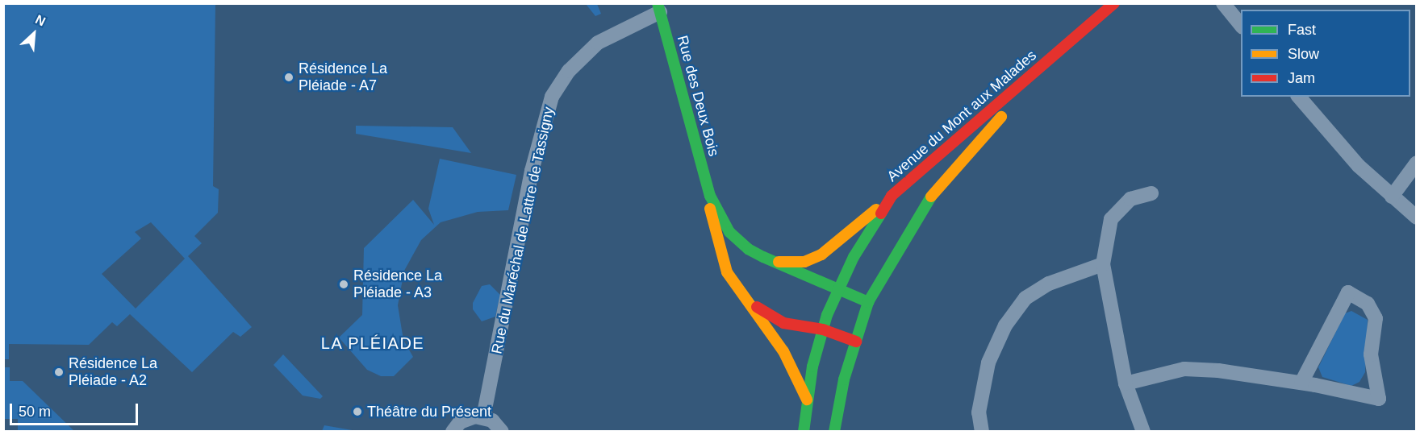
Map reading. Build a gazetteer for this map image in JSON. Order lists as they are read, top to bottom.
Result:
{
  "streets": {
    "street": ["Rue des Deux Bois", "Avenue du Mont aux Malades", "Rue du Maréchal de Lattre de Tassigny"]
  },
  "crossings": [
    ["Rue des Deux Bois", "Avenue du Mont aux Malades"],
    ["Rue des Deux Bois", "Rue du Maréchal de Lattre de Tassigny"]
  ],
  "districts": ["LA PLÉIADE"],
  "places": [
    "Résidence La Pléiade - A7",
    "Résidence La Pléiade - A3",
    "Résidence La Pléiade - A2",
    "Théâtre du Présent"
  ],
  "legend": ["Fast", "Slow", "Jam"],
  "scale_bar": "50 m",
  "north": "top right"
}
